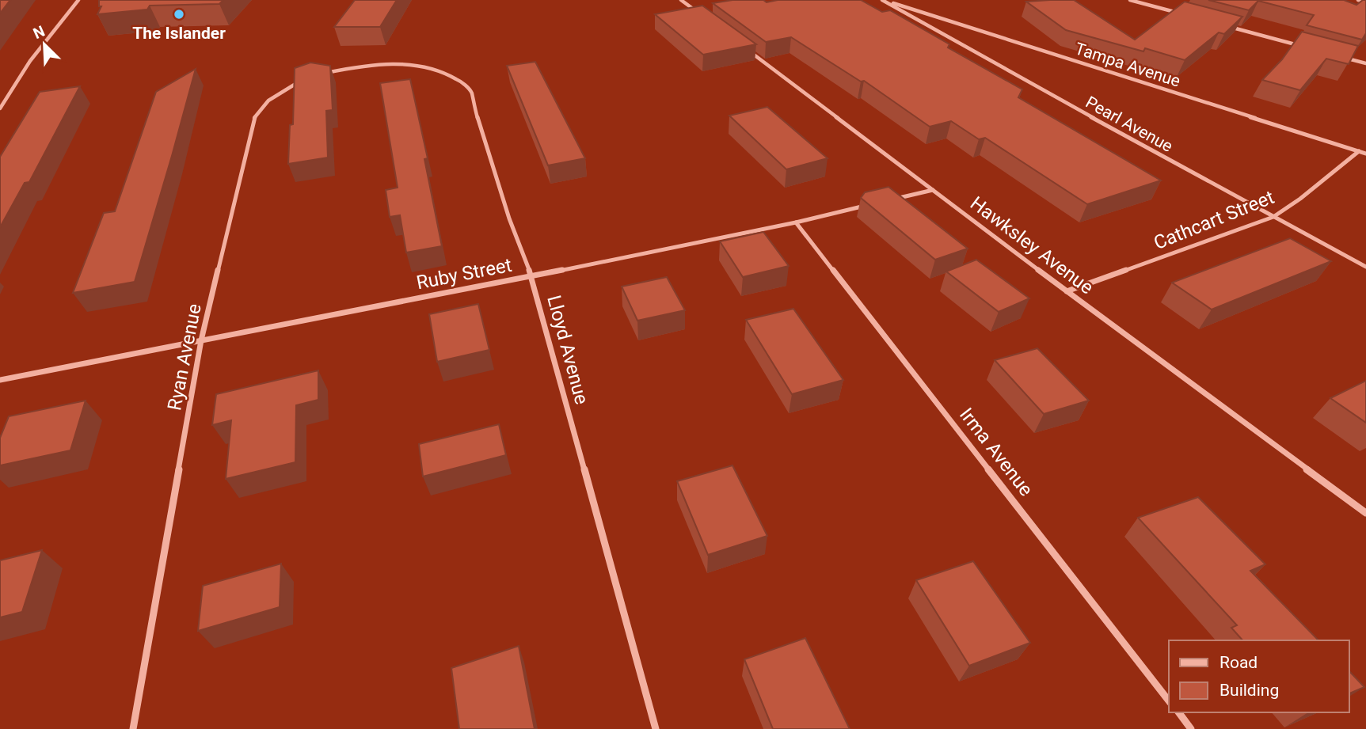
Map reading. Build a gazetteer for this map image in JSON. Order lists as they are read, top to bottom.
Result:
{
  "streets": {
    "street": [
      "Tampa Avenue",
      "Pearl Avenue",
      "Cathcart Street",
      "Hawksley Avenue",
      "Ruby Street",
      "Lloyd Avenue",
      "Ryan Avenue",
      "Irma Avenue"
    ]
  },
  "crossings": [
    ["Tampa Avenue", "Pearl Avenue"],
    ["Tampa Avenue", "Cathcart Street"],
    ["Pearl Avenue", "Cathcart Street"],
    ["Cathcart Street", "Hawksley Avenue"],
    ["Ruby Street", "Lloyd Avenue"],
    ["Ruby Street", "Ryan Avenue"],
    ["Ruby Street", "Irma Avenue"]
  ],
  "places": ["The Islander"],
  "legend": ["Road", "Building"],
  "north": "top left"
}
